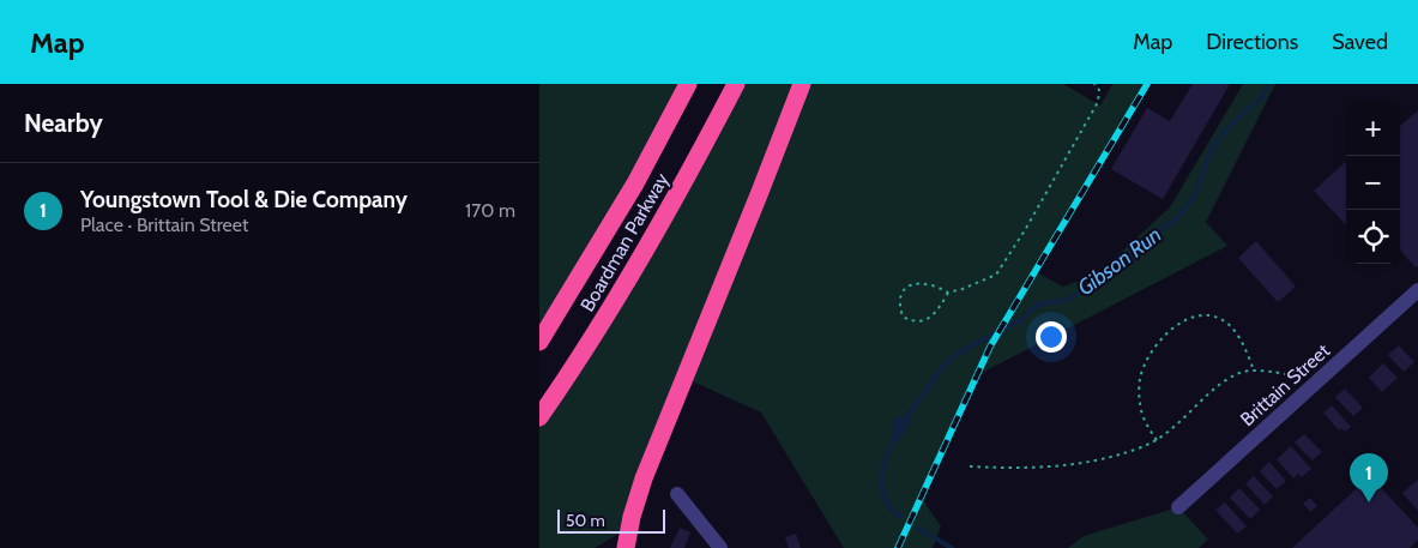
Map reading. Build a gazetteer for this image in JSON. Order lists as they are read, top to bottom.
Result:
{
  "streets": {
    "highway": ["Boardman Parkway"],
    "street": ["Brittain Street"]
  },
  "water": ["Gibson Run"],
  "scale_bar": "50 m",
  "page": {
    "header": "Map",
    "nav": ["Map", "Directions", "Saved"],
    "heading": "Nearby",
    "map_buttons": ["+", "−"],
    "list": [
      {
        "mark": "1",
        "name": "Youngstown Tool & Die Company",
        "note": "Place · Brittain Street",
        "value": "170 m"
      }
    ],
    "pins": "1",
    "scale": "50 m"
  }
}
